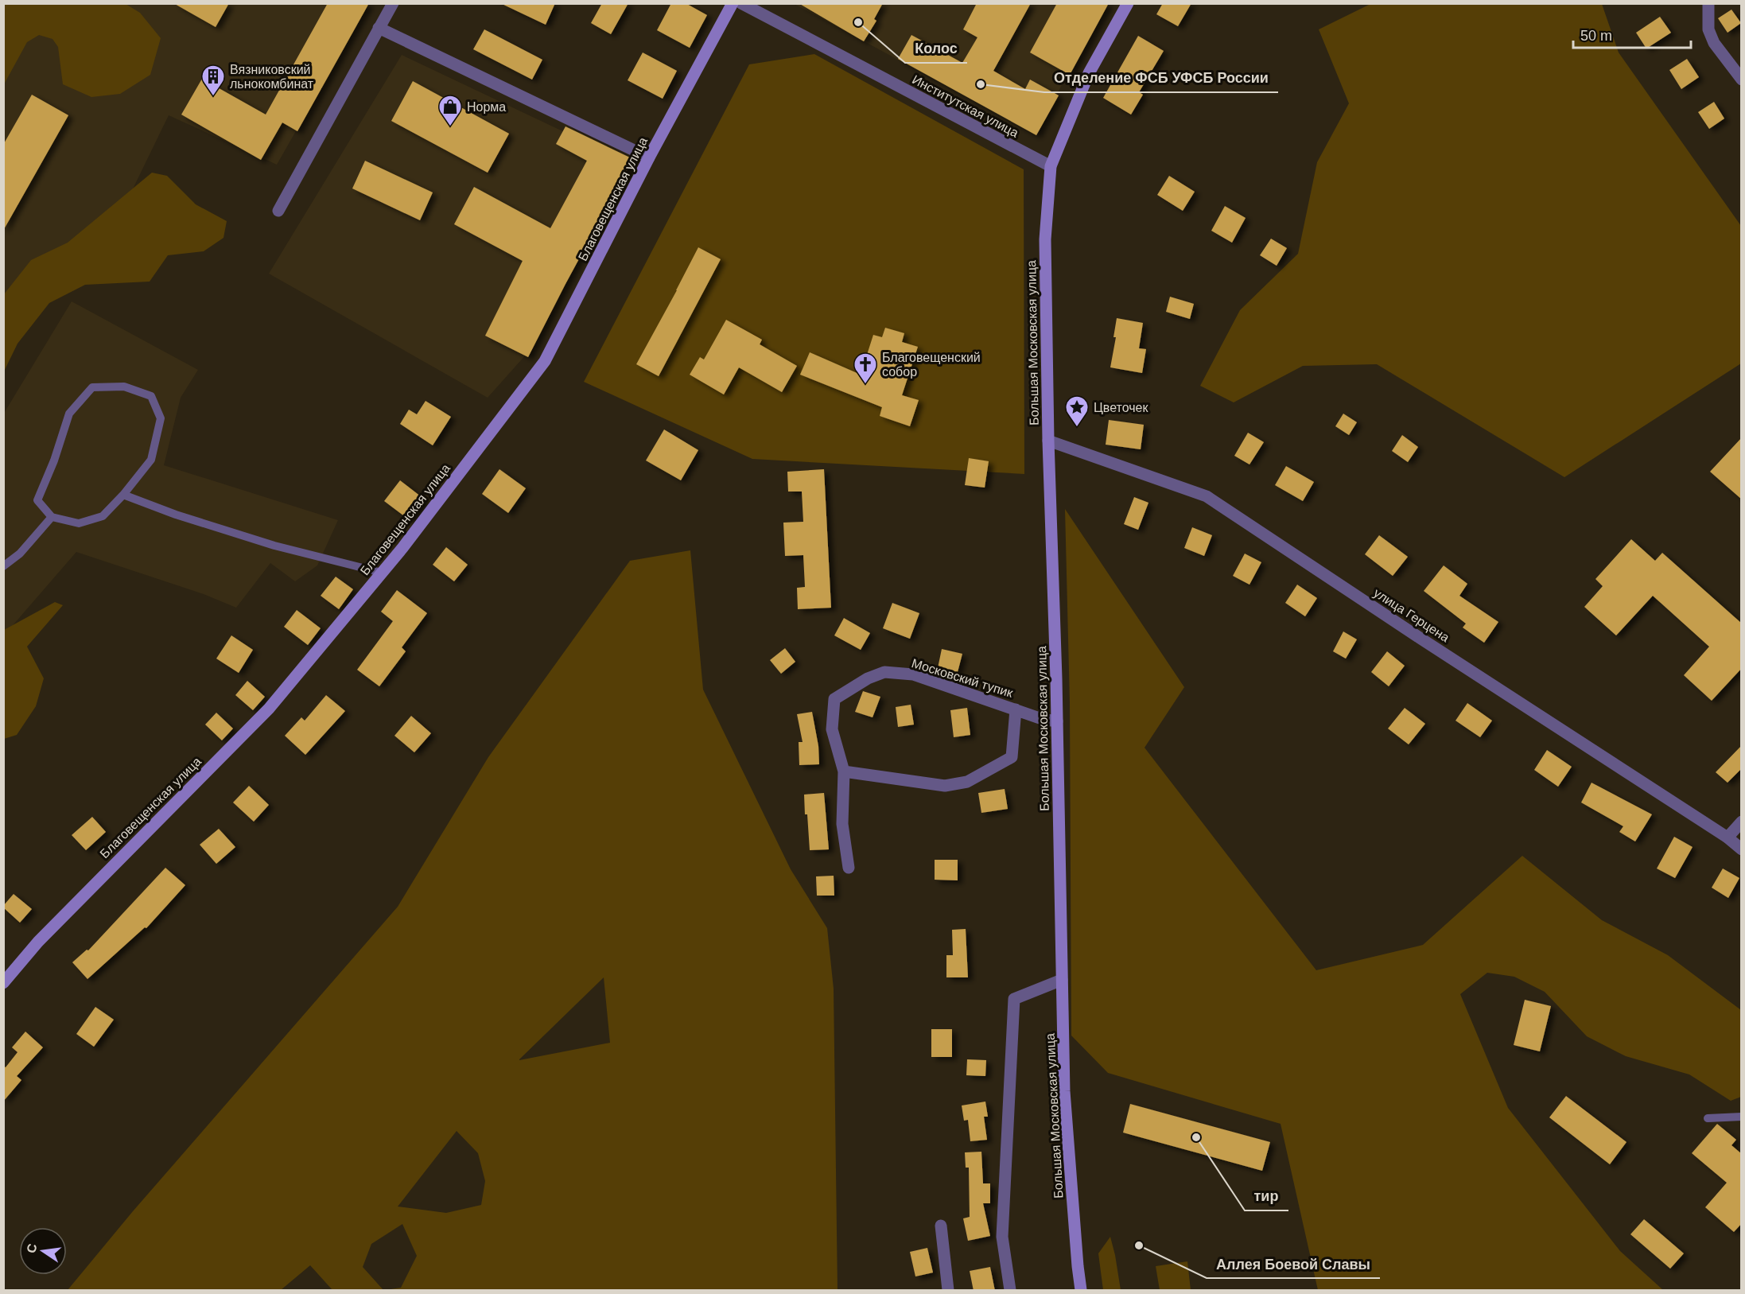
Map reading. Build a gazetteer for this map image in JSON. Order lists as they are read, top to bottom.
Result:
{
  "streets": {
    "main road": ["Благовещенская улица", "Большая Московская улица"],
    "street": ["Институтская улица", "улица Герцена", "Московский тупик"]
  },
  "crossings": [
    ["Институтская улица", "Большая Московская улица"],
    ["Большая Московская улица", "улица Герцена"],
    ["Большая Московская улица", "Московский тупик"]
  ],
  "places": {
    "other": [
      "Колос",
      "Отделение ФСБ УФСБ России",
      "тир",
      "Аллея Боевой Славы"
    ],
    "building": ["Вязниковский льнокомбинат"],
    "shop": ["Норма"],
    "church": ["Благовещенский собор"],
    "place": ["Цветочек"]
  },
  "scale_bar": "50 m",
  "north": "left"
}
